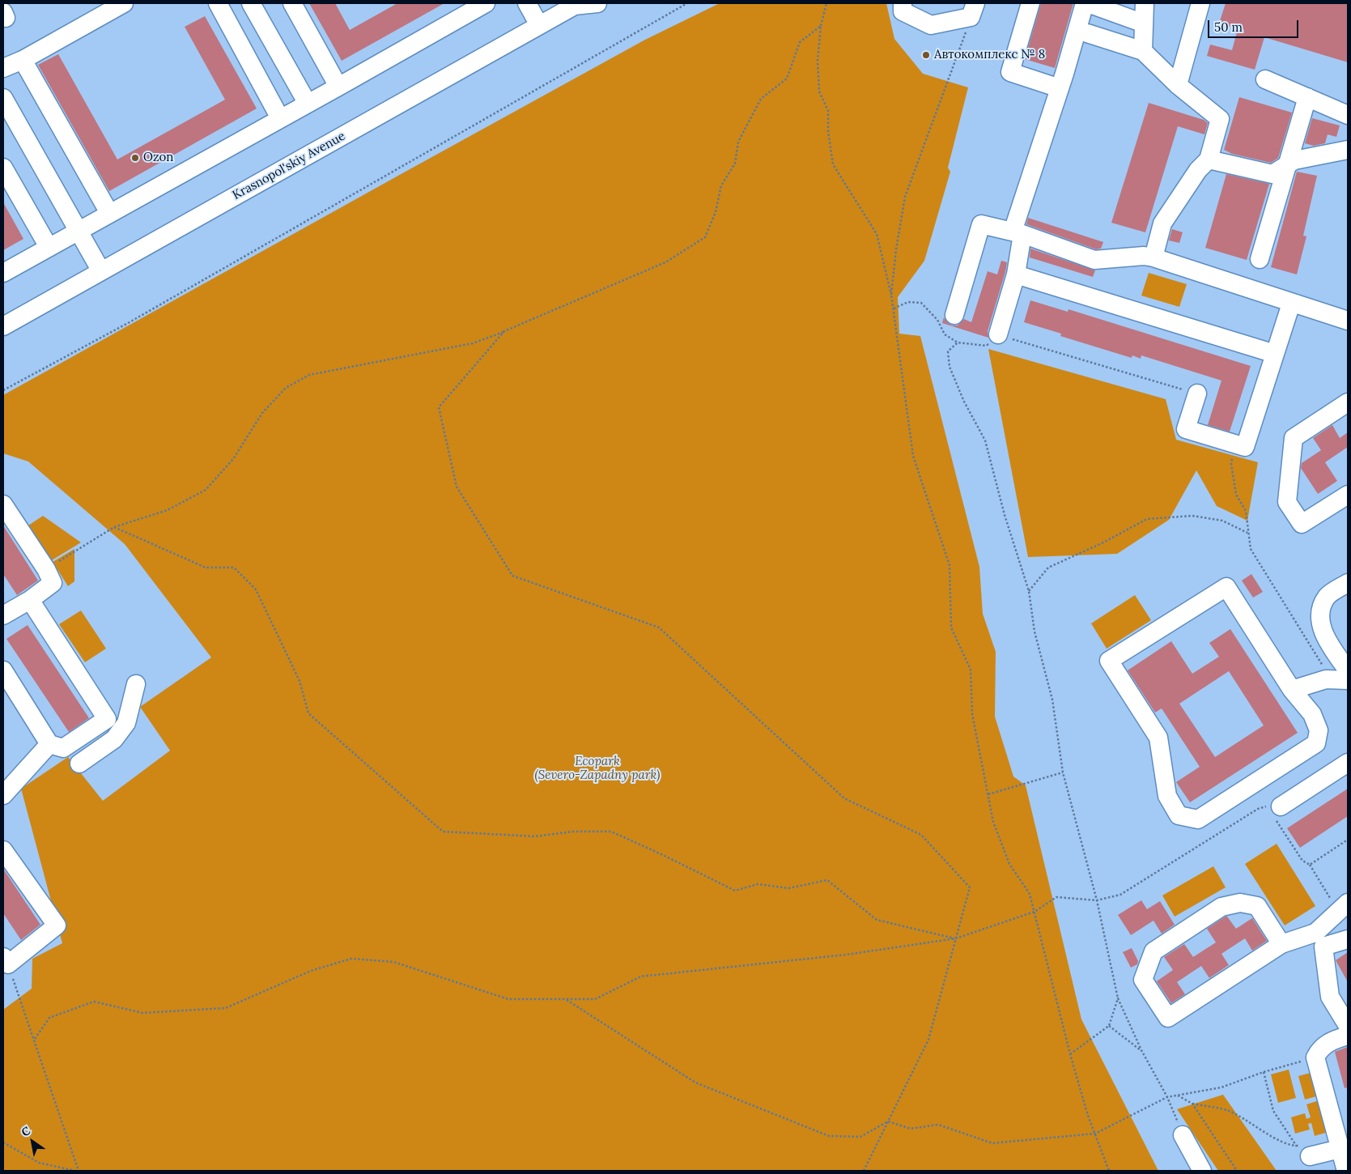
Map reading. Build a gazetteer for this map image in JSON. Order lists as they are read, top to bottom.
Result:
{
  "streets": {
    "street": ["Krasnopol'skiy Avenue"]
  },
  "parks": ["Ecopark (Severo-Zapadny park)"],
  "places": ["Автокомплекс № 8", "Ozon"],
  "scale_bar": "50 m",
  "north": "top left"
}
